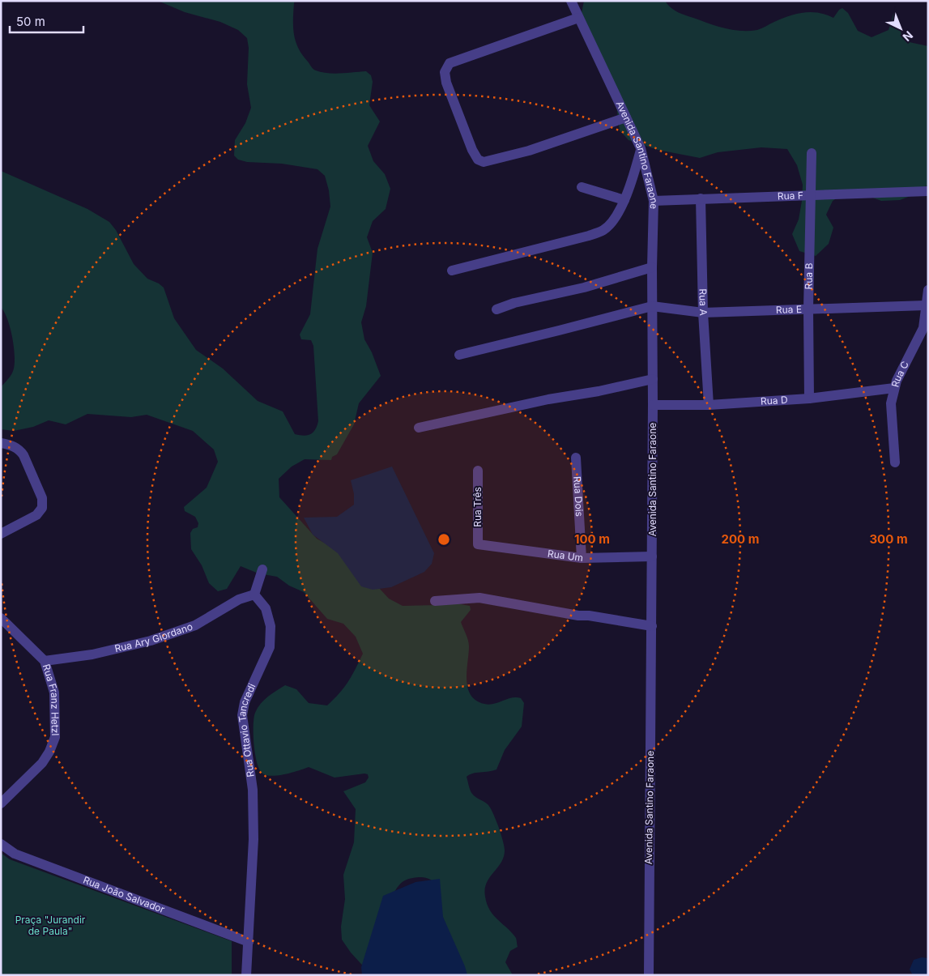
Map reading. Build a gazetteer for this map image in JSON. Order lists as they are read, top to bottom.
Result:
{
  "streets": {
    "street": [
      "Avenida Santino Faraone",
      "Rua F",
      "Rua B",
      "Rua A",
      "Rua E",
      "Rua C",
      "Rua D",
      "Rua Dois",
      "Rua Três",
      "Rua Um",
      "Rua Ary Giordano",
      "Rua Franz Hetzl",
      "Rua Ottavio Tancredi",
      "Rua João Salvador"
    ]
  },
  "crossings": [
    ["Avenida Santino Faraone", "Rua F"],
    ["Avenida Santino Faraone", "Rua E"],
    ["Avenida Santino Faraone", "Rua D"],
    ["Avenida Santino Faraone", "Rua Um"],
    ["Rua F", "Rua B"],
    ["Rua F", "Rua A"],
    ["Rua B", "Rua E"],
    ["Rua B", "Rua D"],
    ["Rua A", "Rua E"],
    ["Rua A", "Rua D"],
    ["Rua E", "Rua C"],
    ["Rua C", "Rua D"],
    ["Rua Dois", "Rua Um"],
    ["Rua Três", "Rua Um"],
    ["Rua Ary Giordano", "Rua Franz Hetzl"],
    ["Rua Ary Giordano", "Rua Ottavio Tancredi"],
    ["Rua Ottavio Tancredi", "Rua João Salvador"]
  ],
  "parks": ["Praça \"Jurandir de Paula\""],
  "scale_bar": "50 m",
  "north": "bottom right",
  "rings": ["100 m", "200 m", "300 m"]
}
